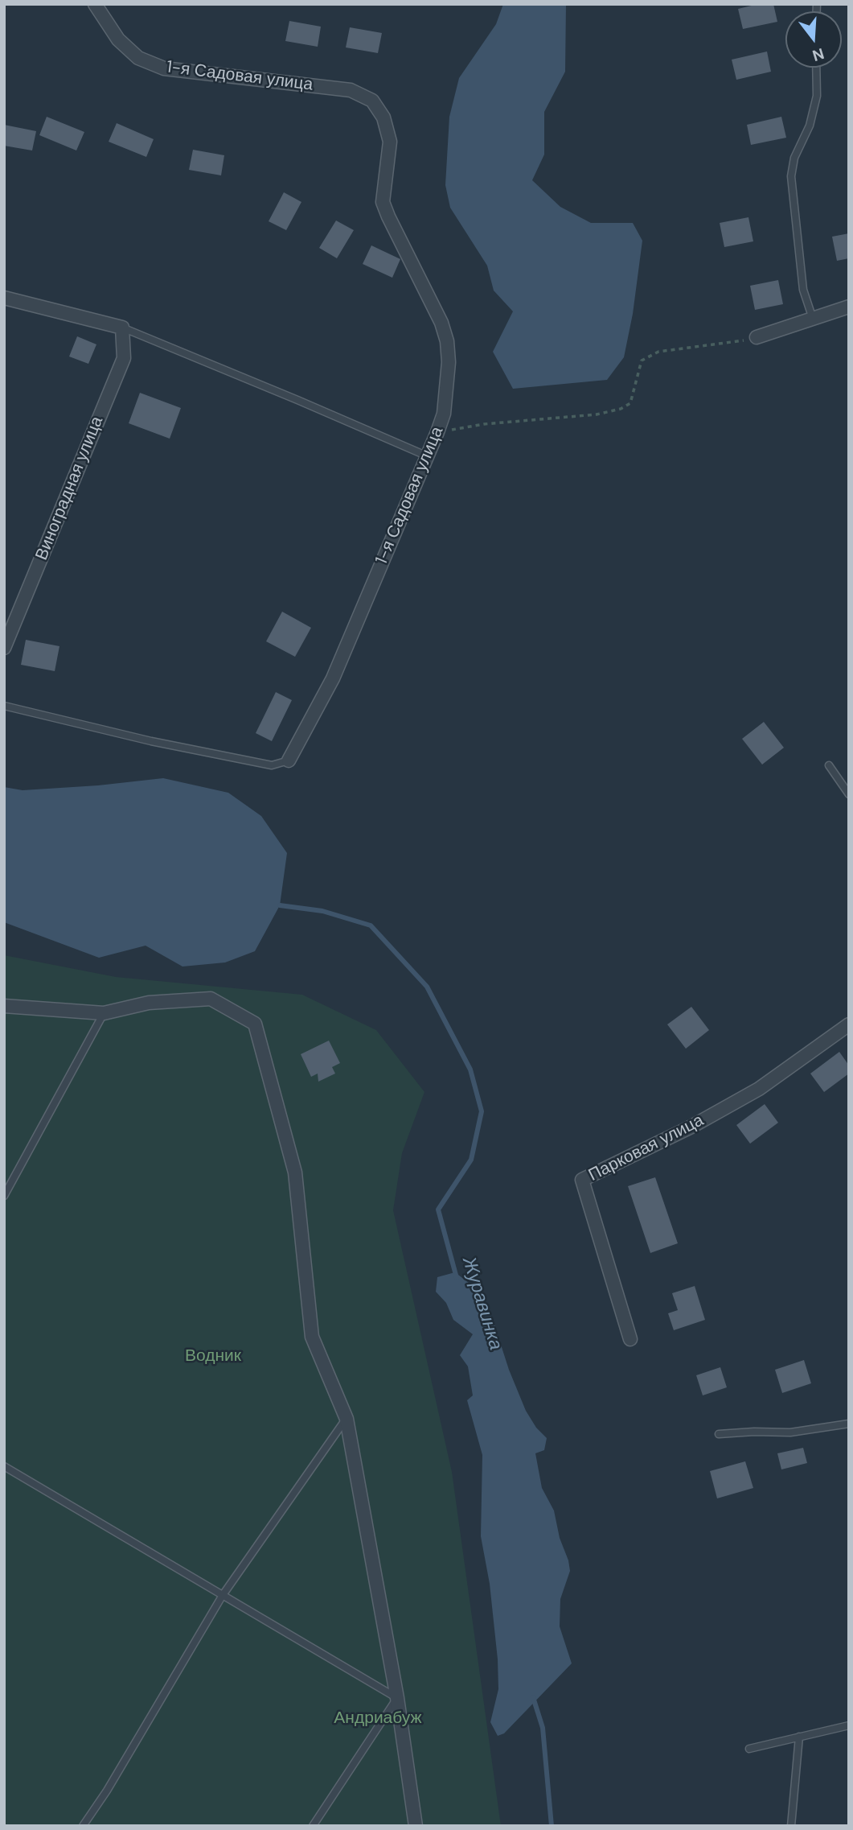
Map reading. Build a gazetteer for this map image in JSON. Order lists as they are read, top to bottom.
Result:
{
  "streets": {
    "street": ["1-я Садовая улица", "Виноградная улица", "Парковая улица"]
  },
  "water": ["Журавинка"],
  "parks": ["Водник", "Андриабуж"],
  "north": "bottom"
}
